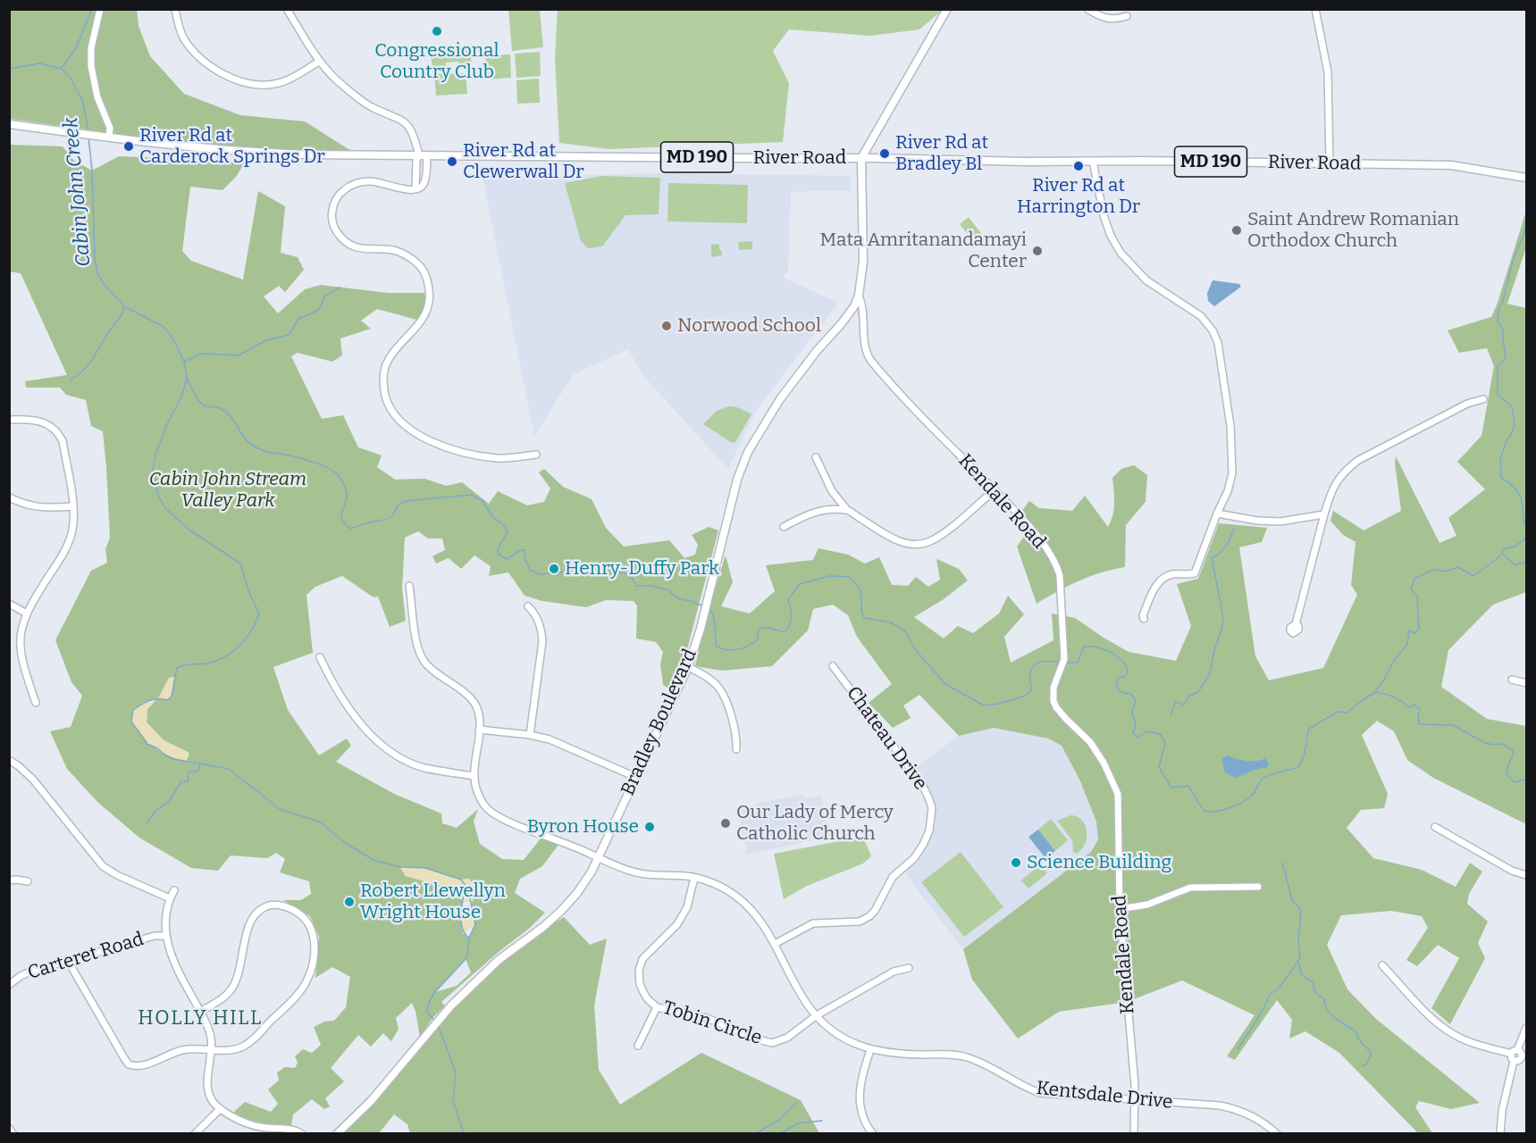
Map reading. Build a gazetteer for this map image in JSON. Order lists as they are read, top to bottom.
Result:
{
  "streets": {
    "main road": ["MD 190", "River Road", "Bradley Boulevard"],
    "street": [
      "Kendale Road",
      "Chateau Drive",
      "Carteret Road",
      "Tobin Circle",
      "Kentsdale Drive"
    ]
  },
  "crossings": [
    ["River Road", "Bradley Boulevard"],
    ["Kendale Road", "Bradley Boulevard"],
    ["Kendale Road", "Kentsdale Drive"],
    ["Bradley Boulevard", "Kentsdale Drive"],
    ["Chateau Drive", "Kentsdale Drive"],
    ["Tobin Circle", "Kentsdale Drive"]
  ],
  "districts": ["HOLLY HILL"],
  "water": ["Cabin John Creek"],
  "parks": ["Cabin John Stream Valley Park"],
  "places": [
    "Congressional Country Club",
    "River Rd at Carderock Springs Dr",
    "River Rd at Bradley Bl",
    "River Rd at Clewerwall Dr",
    "River Rd at Harrington Dr",
    "Saint Andrew Romanian Orthodox Church",
    "Mata Amritanandamayi Center",
    "Norwood School",
    "Henry-Duffy Park",
    "Our Lady of Mercy Catholic Church",
    "Byron House",
    "Science Building",
    "Robert Llewellyn Wright House"
  ]
}
